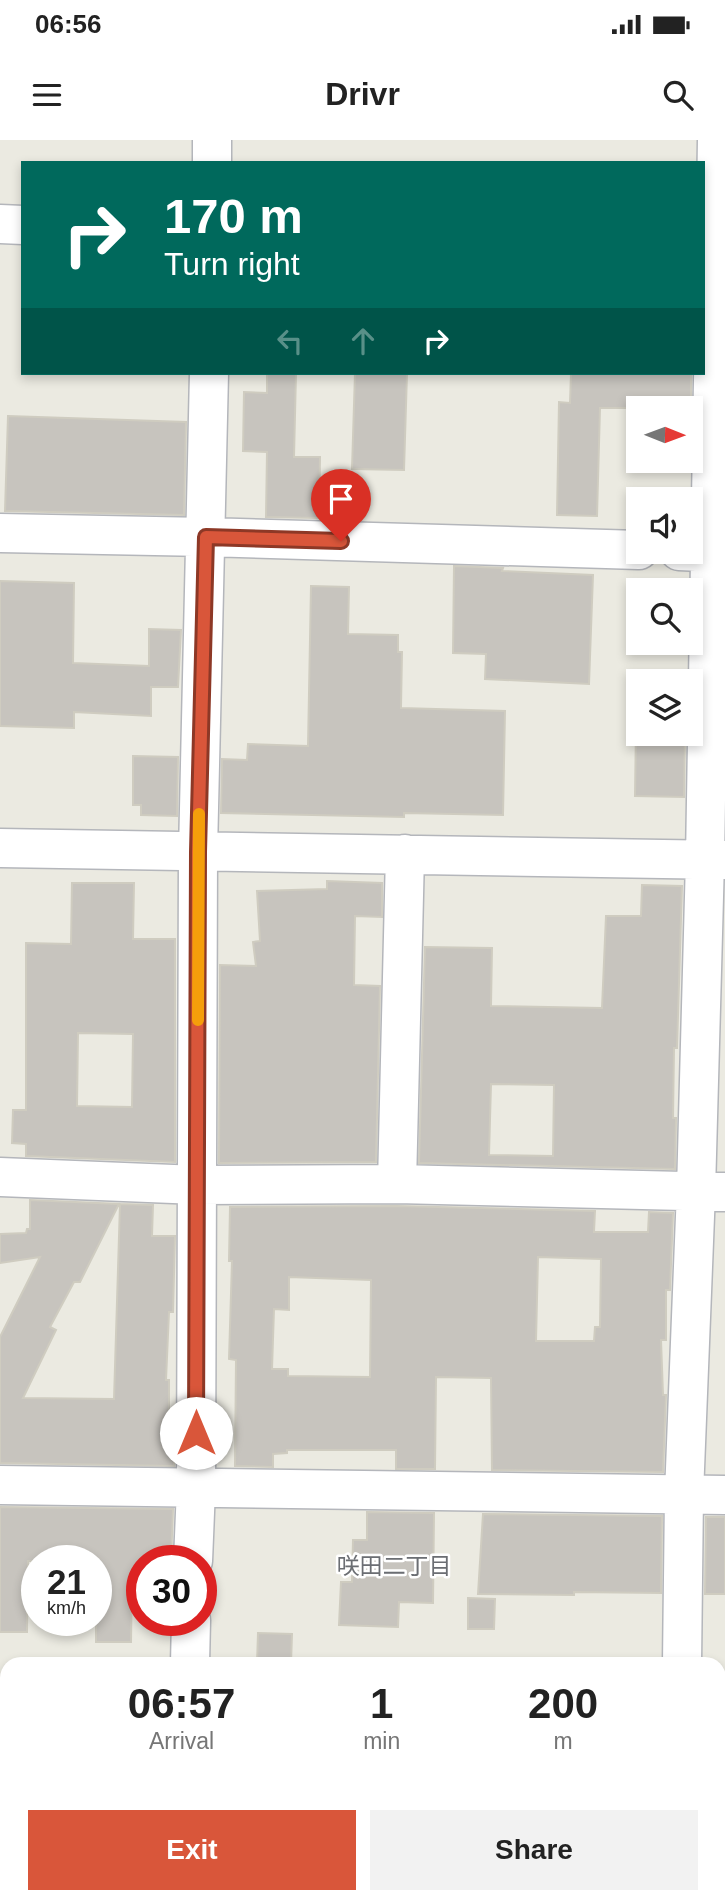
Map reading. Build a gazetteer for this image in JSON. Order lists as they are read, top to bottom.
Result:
{
  "districts": ["咲田二丁目"],
  "north": "right",
  "page": {
    "status": "06:56",
    "header": "Drivr",
    "turn": ["170 m", "Turn right"],
    "speed": "21 km/h",
    "limit": "30",
    "eta": [
      "06:57",
      "Arrival",
      "1",
      "min",
      "200",
      "m"
    ],
    "buttons": ["Exit", "Share"]
  }
}
